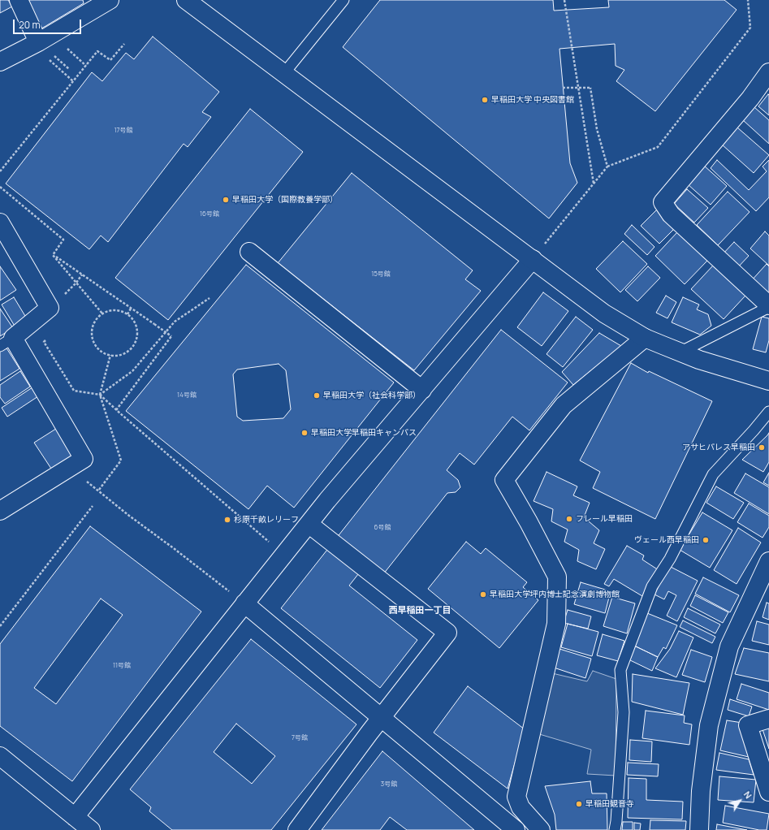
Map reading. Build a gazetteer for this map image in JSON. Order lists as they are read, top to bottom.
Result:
{
  "districts": ["西早稲田一丁目"],
  "places": [
    "早稲田大学 中央図書館",
    "早稲田大学（国際教養学部）",
    "早稲田大学（社会科学部）",
    "早稲田大学早稲田キャンパス",
    "アサヒパレス早稲田",
    "フレール早稲田",
    "杉原千畝レリーフ",
    "ヴェール西早稲田",
    "早稲田大学坪内博士記念演劇博物館",
    "早稲田観音寺"
  ],
  "house_numbers": [
    "17号館",
    "16号館",
    "15号館",
    "14号館",
    "6号館",
    "11号館",
    "7号館",
    "3号館"
  ],
  "scale_bar": "20 m",
  "north": "top right"
}
